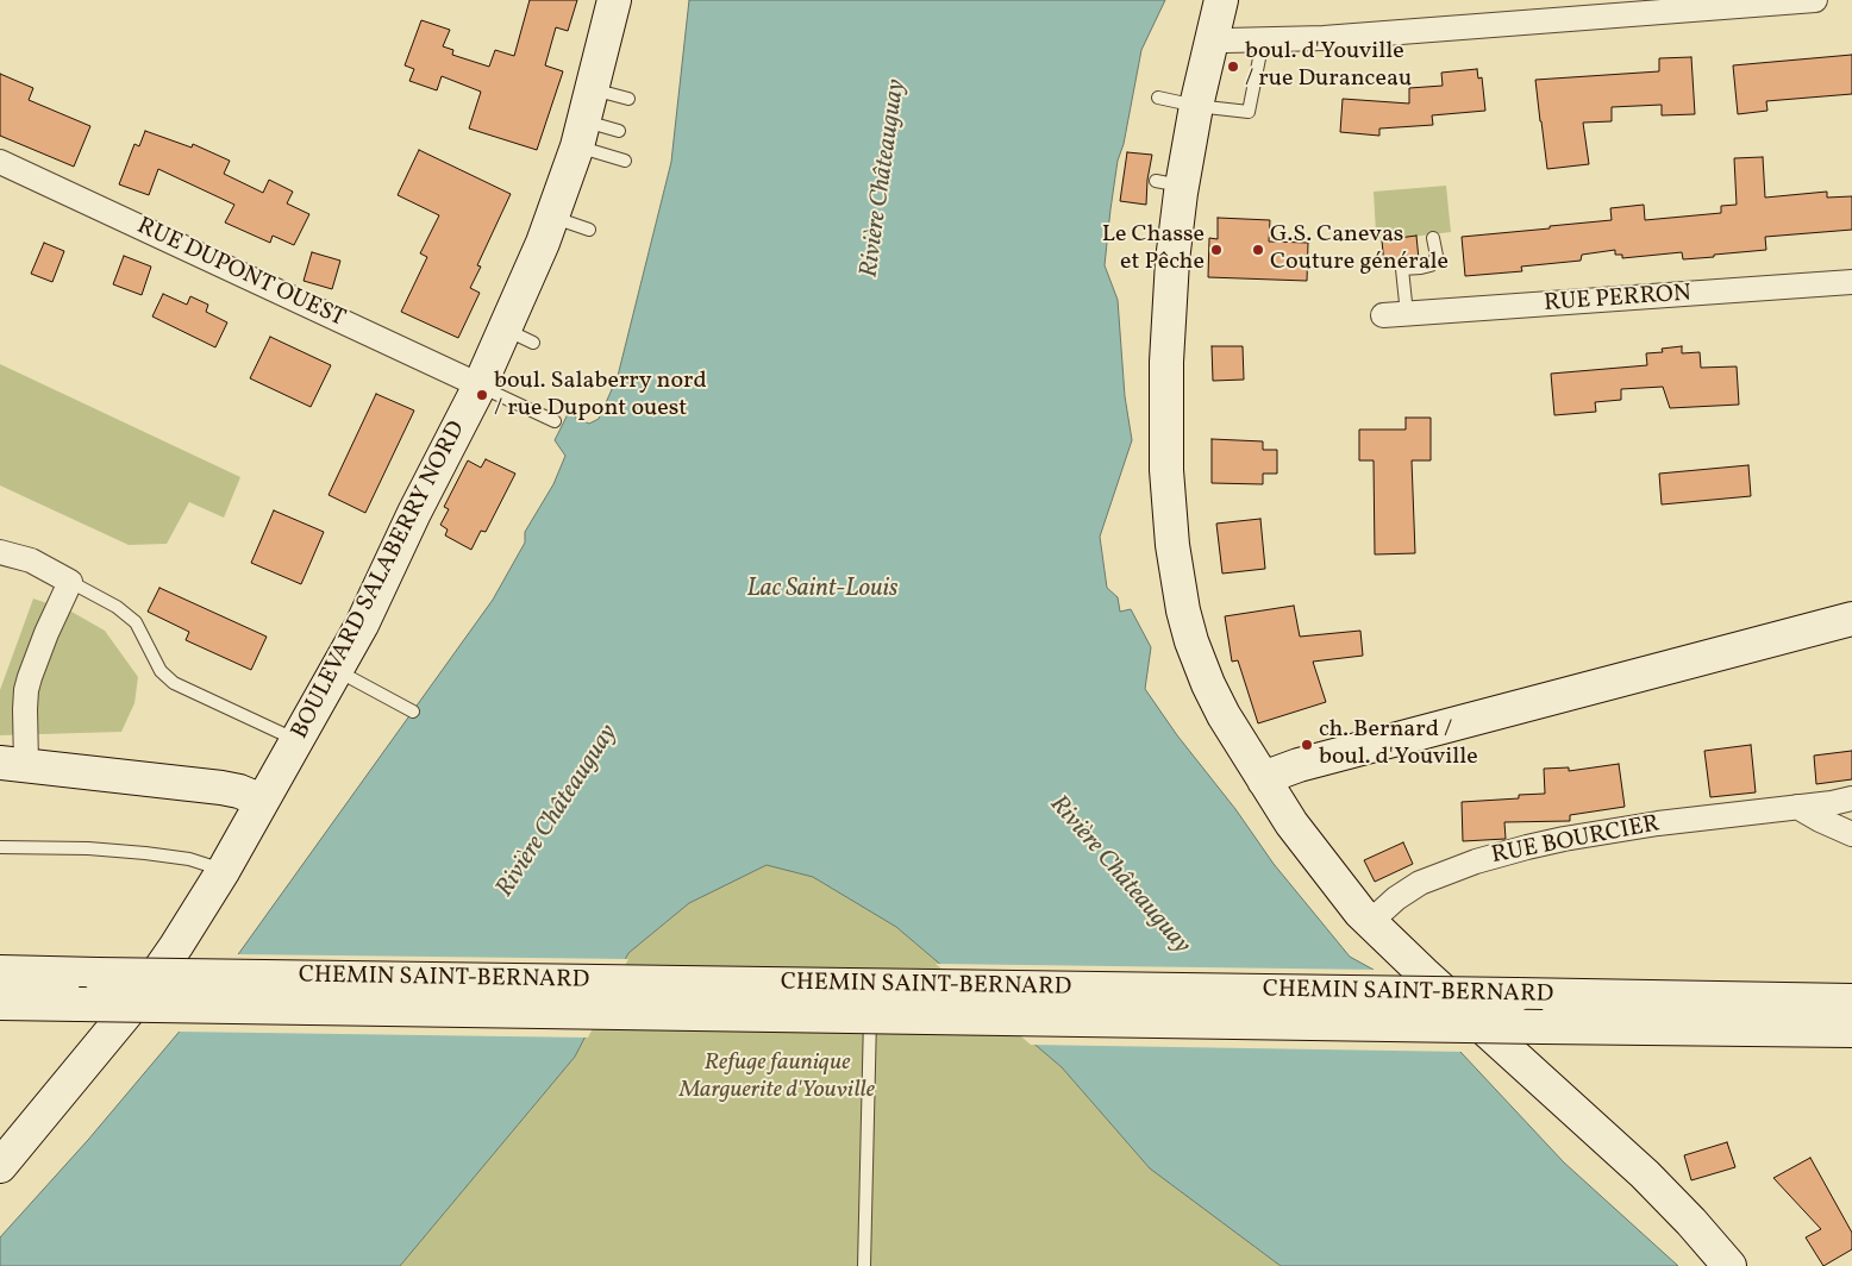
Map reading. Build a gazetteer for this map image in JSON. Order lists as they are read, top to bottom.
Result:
{
  "streets": {
    "street": [
      "RUE DUPONT OUEST",
      "RUE PERRON",
      "BOULEVARD SALABERRY NORD",
      "RUE BOURCIER",
      "CHEMIN SAINT-BERNARD"
    ]
  },
  "crossings": [
    ["RUE DUPONT OUEST", "BOULEVARD SALABERRY NORD"]
  ],
  "water": ["Rivière Châteauguay", "Lac Saint-Louis"],
  "parks": ["Refuge faunique Marguerite d'Youville"],
  "places": [
    "boul. d'Youville / rue Duranceau",
    "Le Chasse et Pêche",
    "G.S. Canevas Couture générale",
    "boul. Salaberry nord / rue Dupont ouest",
    "ch. Bernard / boul. d'Youville"
  ]
}
